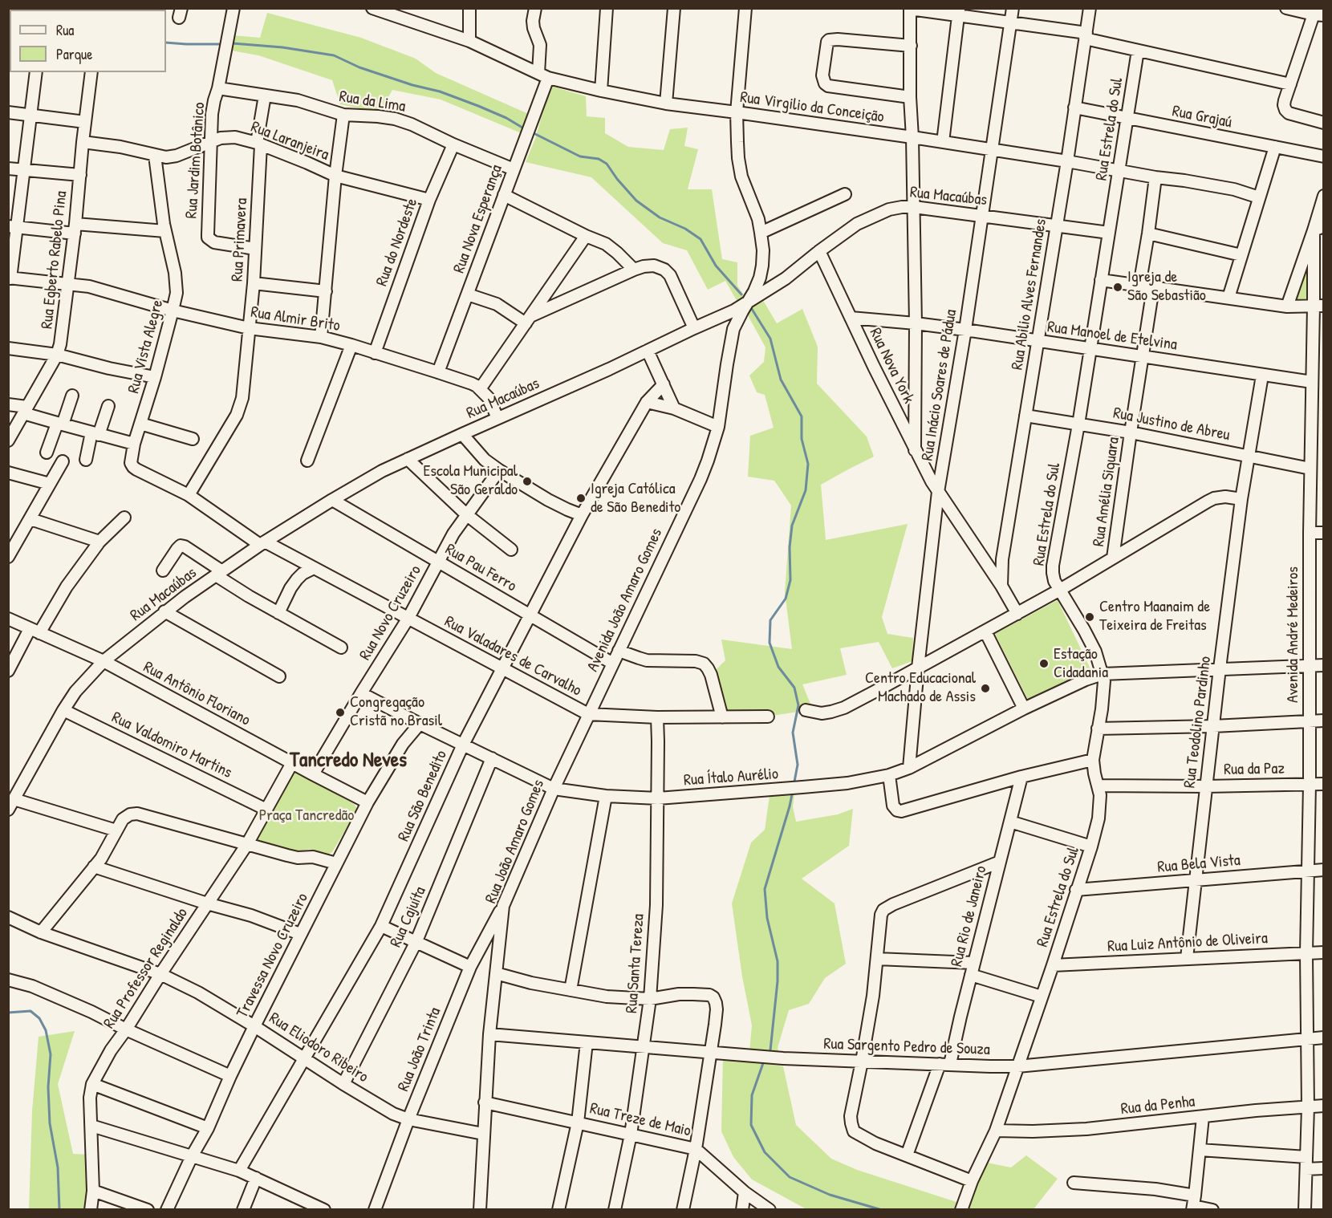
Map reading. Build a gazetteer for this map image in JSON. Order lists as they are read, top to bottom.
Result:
{
  "streets": {
    "street": [
      "Rua da Lima",
      "Rua Virgilio da Conceição",
      "Rua Grajaú",
      "Rua Estrela do Sul",
      "Rua Laranjeira",
      "Rua Jardim Botânico",
      "Rua Macaúbas",
      "Rua Nova Esperança",
      "Rua Primavera",
      "Rua do Nordeste",
      "Rua Egberto Rabelo Pina",
      "Rua Abilio Alves Fernandes",
      "Rua Almir Brito",
      "Rua Manoel de Etelvina",
      "Rua Vista Alegre",
      "Rua Nova York",
      "Rua Inácio Soares de Pádua",
      "Rua Justino de Abreu",
      "Rua Amélia Siquara",
      "Rua Pau Ferro",
      "Avenida João Amaro Gomes",
      "Rua Novo Cruzeiro",
      "Avenida André Medeiros",
      "Rua Valadares de Carvalho",
      "Rua Antônio Floriano",
      "Rua Teodolino Pardinho",
      "Rua Valdomiro Martins",
      "Rua da Paz",
      "Rua Ítalo Aurélio",
      "Rua São Benedito",
      "Rua João Amaro Gomes",
      "Rua Bela Vista",
      "Rua Rio de Janeiro",
      "Rua Cajuíta",
      "Rua Luiz Antônio de Oliveira",
      "Travessa Novo Cruzeiro",
      "Rua Santa Tereza",
      "Rua Professor Reginaldo",
      "Rua Sargento Pedro de Souza",
      "Rua Eliodoro Ribeiro",
      "Rua João Trinta",
      "Rua da Penha",
      "Rua Treze de Maio"
    ]
  },
  "crossings": [
    ["Rua da Lima", "Rua Jardim Botânico"],
    ["Rua da Lima", "Rua Nova Esperança"],
    ["Rua da Lima", "Rua Primavera"],
    ["Rua da Lima", "Rua do Nordeste"],
    ["Rua Virgilio da Conceição", "Rua Estrela do Sul"],
    ["Rua Virgilio da Conceição", "Rua Nova Esperança"],
    ["Rua Virgilio da Conceição", "Rua Abilio Alves Fernandes"],
    ["Rua Virgilio da Conceição", "Rua Inácio Soares de Pádua"],
    ["Rua Virgilio da Conceição", "Avenida João Amaro Gomes"],
    ["Rua Grajaú", "Rua Estrela do Sul"],
    ["Rua Grajaú", "Rua Abilio Alves Fernandes"],
    ["Rua Estrela do Sul", "Rua Macaúbas"],
    ["Rua Estrela do Sul", "Rua Manoel de Etelvina"],
    ["Rua Estrela do Sul", "Rua Justino de Abreu"],
    ["Rua Estrela do Sul", "Rua da Paz"],
    ["Rua Estrela do Sul", "Rua Ítalo Aurélio"],
    ["Rua Estrela do Sul", "Rua Bela Vista"],
    ["Rua Estrela do Sul", "Rua Luiz Antônio de Oliveira"],
    ["Rua Estrela do Sul", "Rua Sargento Pedro de Souza"],
    ["Rua Estrela do Sul", "Rua da Penha"],
    ["Rua Laranjeira", "Rua Jardim Botânico"],
    ["Rua Laranjeira", "Rua Primavera"],
    ["Rua Laranjeira", "Rua do Nordeste"],
    ["Rua Laranjeira", "Rua Egberto Rabelo Pina"],
    ["Rua Laranjeira", "Rua Vista Alegre"],
    ["Rua Jardim Botânico", "Rua Primavera"],
    ["Rua Macaúbas", "Rua Abilio Alves Fernandes"],
    ["Rua Macaúbas", "Rua Nova York"],
    ["Rua Macaúbas", "Rua Inácio Soares de Pádua"],
    ["Rua Macaúbas", "Rua Pau Ferro"],
    ["Rua Macaúbas", "Avenida João Amaro Gomes"],
    ["Rua Macaúbas", "Rua Valadares de Carvalho"],
    ["Rua Macaúbas", "Rua Antônio Floriano"],
    ["Rua Macaúbas", "Rua Valdomiro Martins"],
    ["Rua Nova Esperança", "Rua Almir Brito"],
    ["Rua Primavera", "Rua Almir Brito"],
    ["Rua Primavera", "Rua Valadares de Carvalho"],
    ["Rua do Nordeste", "Rua Almir Brito"],
    ["Rua Egberto Rabelo Pina", "Rua Almir Brito"],
    ["Rua Abilio Alves Fernandes", "Rua Manoel de Etelvina"],
    ["Rua Abilio Alves Fernandes", "Rua Nova York"],
    ["Rua Abilio Alves Fernandes", "Rua Justino de Abreu"],
    ["Rua Almir Brito", "Rua Vista Alegre"],
    ["Rua Manoel de Etelvina", "Rua Nova York"],
    ["Rua Manoel de Etelvina", "Rua Inácio Soares de Pádua"],
    ["Rua Manoel de Etelvina", "Rua Amélia Siquara"],
    ["Rua Manoel de Etelvina", "Avenida André Medeiros"],
    ["Rua Manoel de Etelvina", "Rua Teodolino Pardinho"],
    ["Rua Vista Alegre", "Rua Valadares de Carvalho"],
    ["Rua Nova York", "Rua Inácio Soares de Pádua"],
    ["Rua Inácio Soares de Pádua", "Rua Ítalo Aurélio"],
    ["Rua Justino de Abreu", "Rua Amélia Siquara"],
    ["Rua Justino de Abreu", "Avenida André Medeiros"],
    ["Rua Justino de Abreu", "Rua Teodolino Pardinho"],
    ["Rua Pau Ferro", "Avenida João Amaro Gomes"],
    ["Rua Pau Ferro", "Rua Novo Cruzeiro"],
    ["Rua Pau Ferro", "Rua São Benedito"],
    ["Avenida João Amaro Gomes", "Rua Valadares de Carvalho"],
    ["Avenida João Amaro Gomes", "Rua João Amaro Gomes"],
    ["Rua Novo Cruzeiro", "Rua Valadares de Carvalho"],
    ["Rua Novo Cruzeiro", "Rua Antônio Floriano"],
    ["Rua Novo Cruzeiro", "Rua Ítalo Aurélio"],
    ["Avenida André Medeiros", "Rua da Paz"],
    ["Avenida André Medeiros", "Rua Ítalo Aurélio"],
    ["Avenida André Medeiros", "Rua Bela Vista"],
    ["Avenida André Medeiros", "Rua Luiz Antônio de Oliveira"],
    ["Avenida André Medeiros", "Rua Sargento Pedro de Souza"],
    ["Avenida André Medeiros", "Rua da Penha"],
    ["Rua Valadares de Carvalho", "Rua São Benedito"],
    ["Rua Valadares de Carvalho", "Rua João Amaro Gomes"],
    ["Rua Valadares de Carvalho", "Rua Santa Tereza"],
    ["Rua Antônio Floriano", "Travessa Novo Cruzeiro"],
    ["Rua Antônio Floriano", "Rua Professor Reginaldo"],
    ["Rua Teodolino Pardinho", "Rua da Paz"],
    ["Rua Teodolino Pardinho", "Rua Ítalo Aurélio"],
    ["Rua Teodolino Pardinho", "Rua Bela Vista"],
    ["Rua Teodolino Pardinho", "Rua Luiz Antônio de Oliveira"],
    ["Rua Valdomiro Martins", "Rua Professor Reginaldo"],
    ["Rua Ítalo Aurélio", "Rua São Benedito"],
    ["Rua Ítalo Aurélio", "Rua João Amaro Gomes"],
    ["Rua Ítalo Aurélio", "Rua Cajuíta"],
    ["Rua Ítalo Aurélio", "Travessa Novo Cruzeiro"],
    ["Rua Ítalo Aurélio", "Rua Santa Tereza"],
    ["Rua São Benedito", "Rua Eliodoro Ribeiro"],
    ["Rua João Amaro Gomes", "Rua Sargento Pedro de Souza"],
    ["Rua João Amaro Gomes", "Rua João Trinta"],
    ["Rua João Amaro Gomes", "Rua Treze de Maio"],
    ["Rua Rio de Janeiro", "Rua Sargento Pedro de Souza"],
    ["Rua Cajuíta", "Rua Eliodoro Ribeiro"],
    ["Travessa Novo Cruzeiro", "Rua Eliodoro Ribeiro"],
    ["Rua Santa Tereza", "Rua Sargento Pedro de Souza"],
    ["Rua Santa Tereza", "Rua Treze de Maio"],
    ["Rua Professor Reginaldo", "Rua Eliodoro Ribeiro"],
    ["Rua Eliodoro Ribeiro", "Rua João Trinta"]
  ],
  "districts": ["Tancredo Neves"],
  "parks": ["Praça Tancredão"],
  "places": [
    "Igreja de São Sebastião",
    "Escola Municipal São Geraldo",
    "Igreja Católica de São Benedito",
    "Centro Maanaim de Teixeira de Freitas",
    "Estação Cidadania",
    "Centro Educacional Machado de Assis",
    "Congregação Cristã no Brasil"
  ],
  "legend": ["Rua", "Parque"]
}
